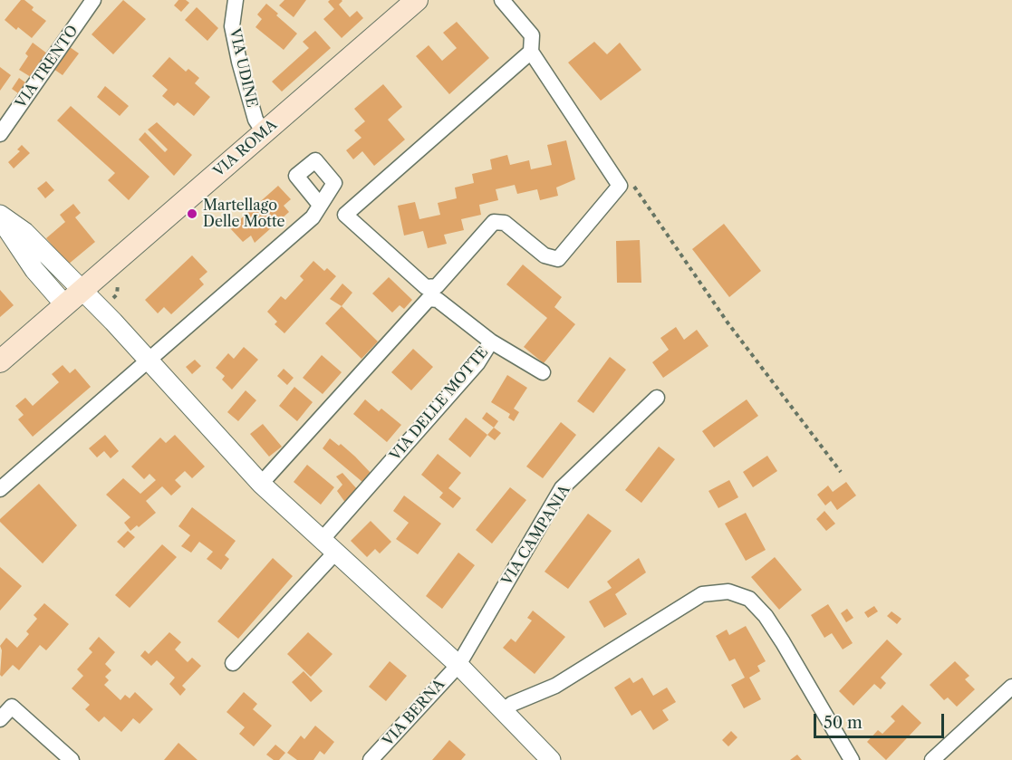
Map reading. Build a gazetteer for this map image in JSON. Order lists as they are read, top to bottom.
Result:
{
  "streets": {
    "main road": ["VIA ROMA"],
    "street": [
      "VIA TRENTO",
      "VIA UDINE",
      "VIA DELLE MOTTE",
      "VIA CAMPANIA",
      "VIA BERNA"
    ]
  },
  "crossings": [
    ["VIA UDINE", "VIA ROMA"],
    ["VIA CAMPANIA", "VIA BERNA"]
  ],
  "places": ["Martellago Delle Motte"],
  "scale_bar": "50 m"
}
